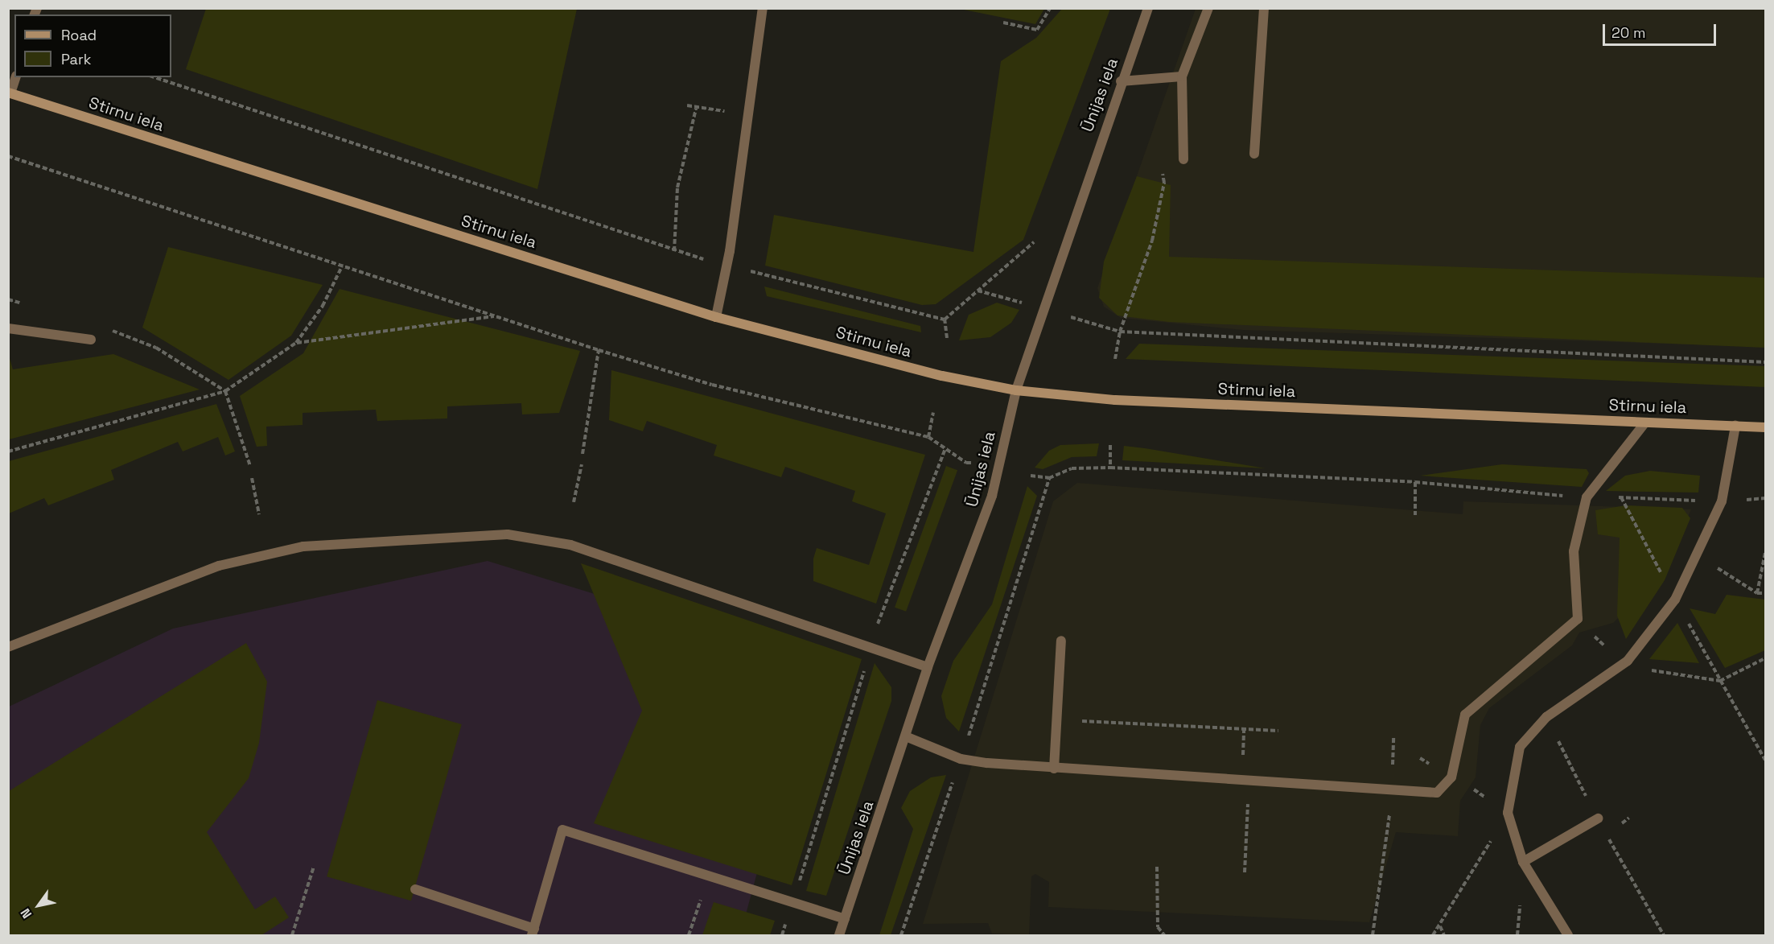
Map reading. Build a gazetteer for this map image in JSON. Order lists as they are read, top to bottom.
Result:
{
  "streets": {
    "street": ["Ūnijas iela", "Stirnu iela"]
  },
  "crossings": [
    ["Ūnijas iela", "Stirnu iela"]
  ],
  "legend": ["Road", "Park"],
  "scale_bar": "20 m",
  "north": "bottom left"
}
